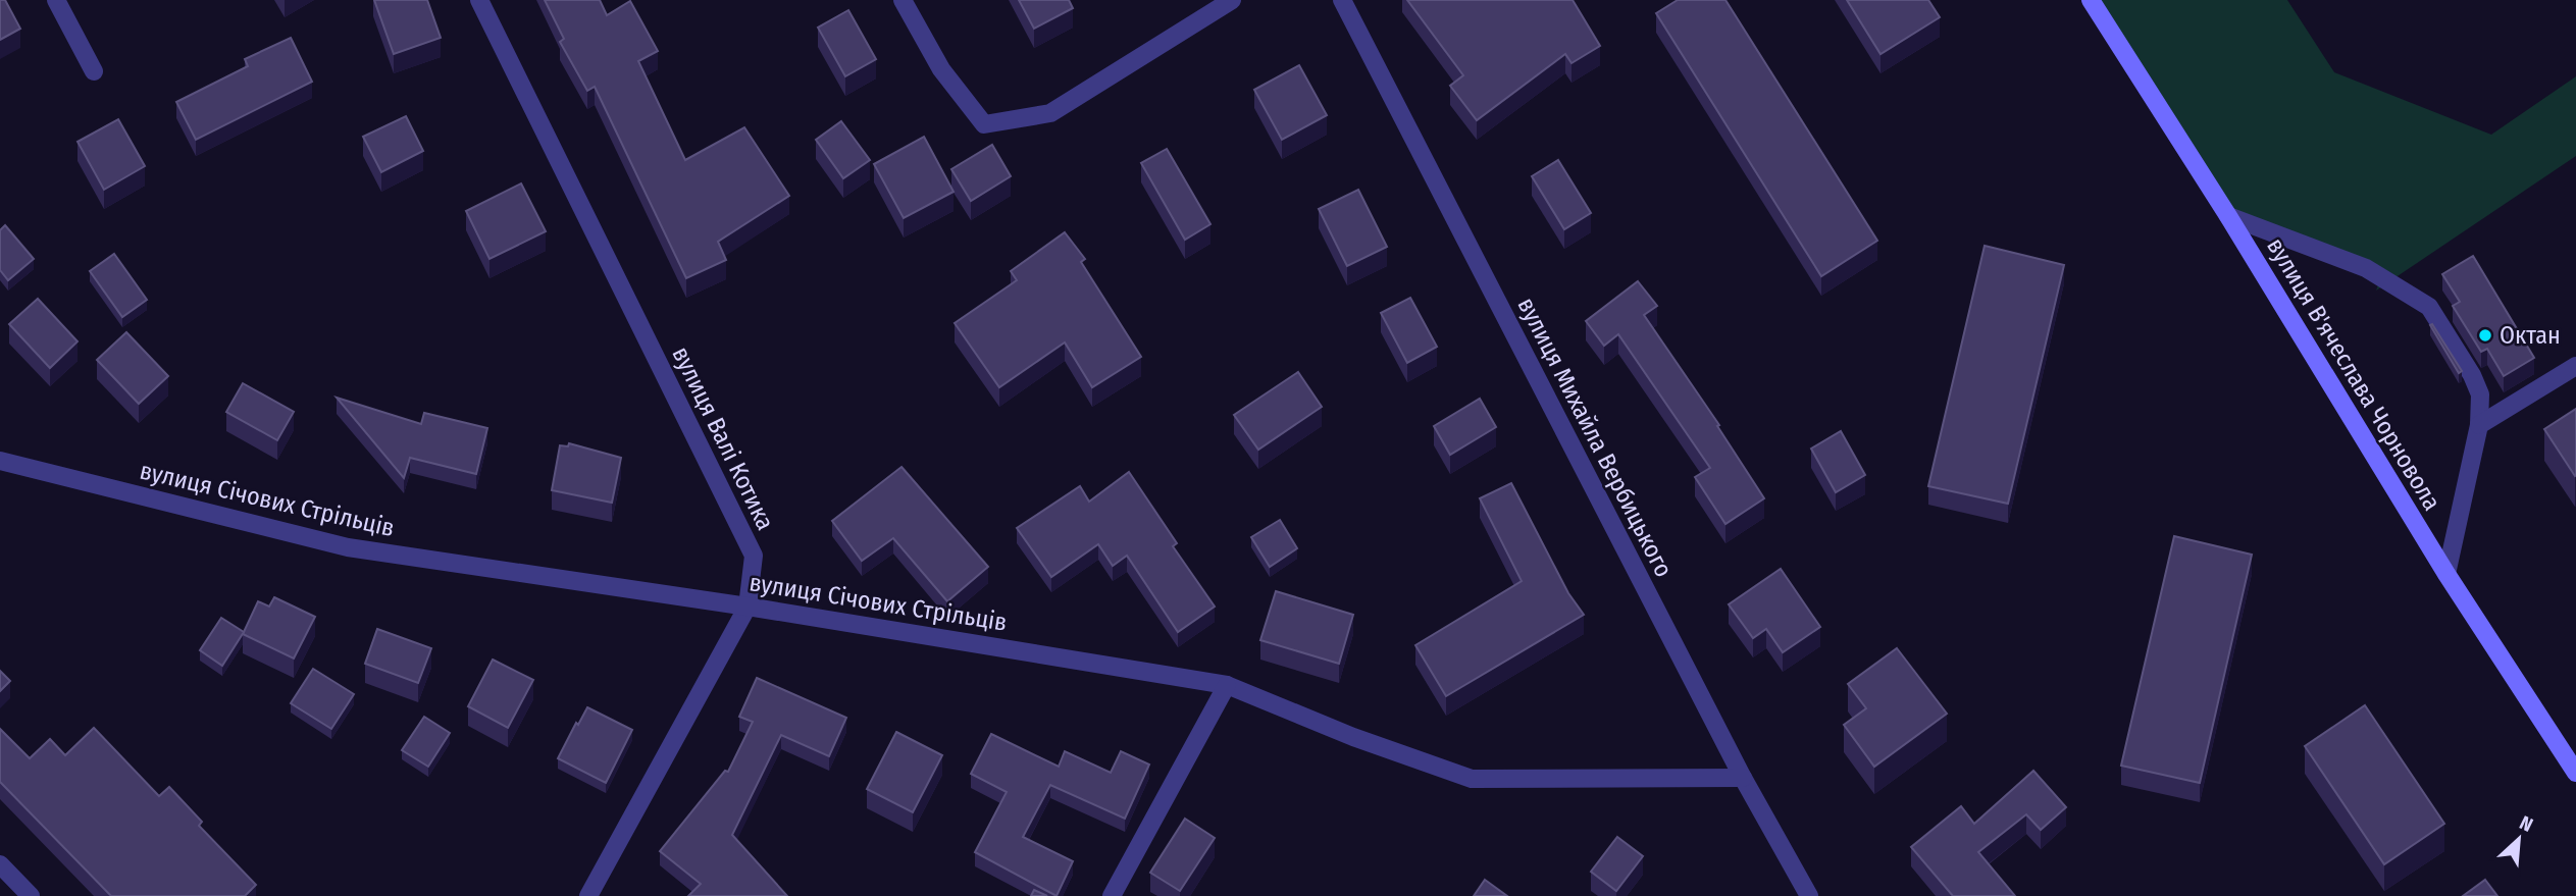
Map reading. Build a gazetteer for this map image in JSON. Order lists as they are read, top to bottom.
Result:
{
  "streets": {
    "street": [
      "вулиця В'ячеслава Чорновола",
      "вулиця Михайла Вербицького",
      "вулиця Валі Котика",
      "вулиця Січових Стрільців"
    ]
  },
  "crossings": [
    ["вулиця Михайла Вербицького", "вулиця Січових Стрільців"],
    ["вулиця Валі Котика", "вулиця Січових Стрільців"]
  ],
  "places": ["Октан"],
  "north": "top right"
}
